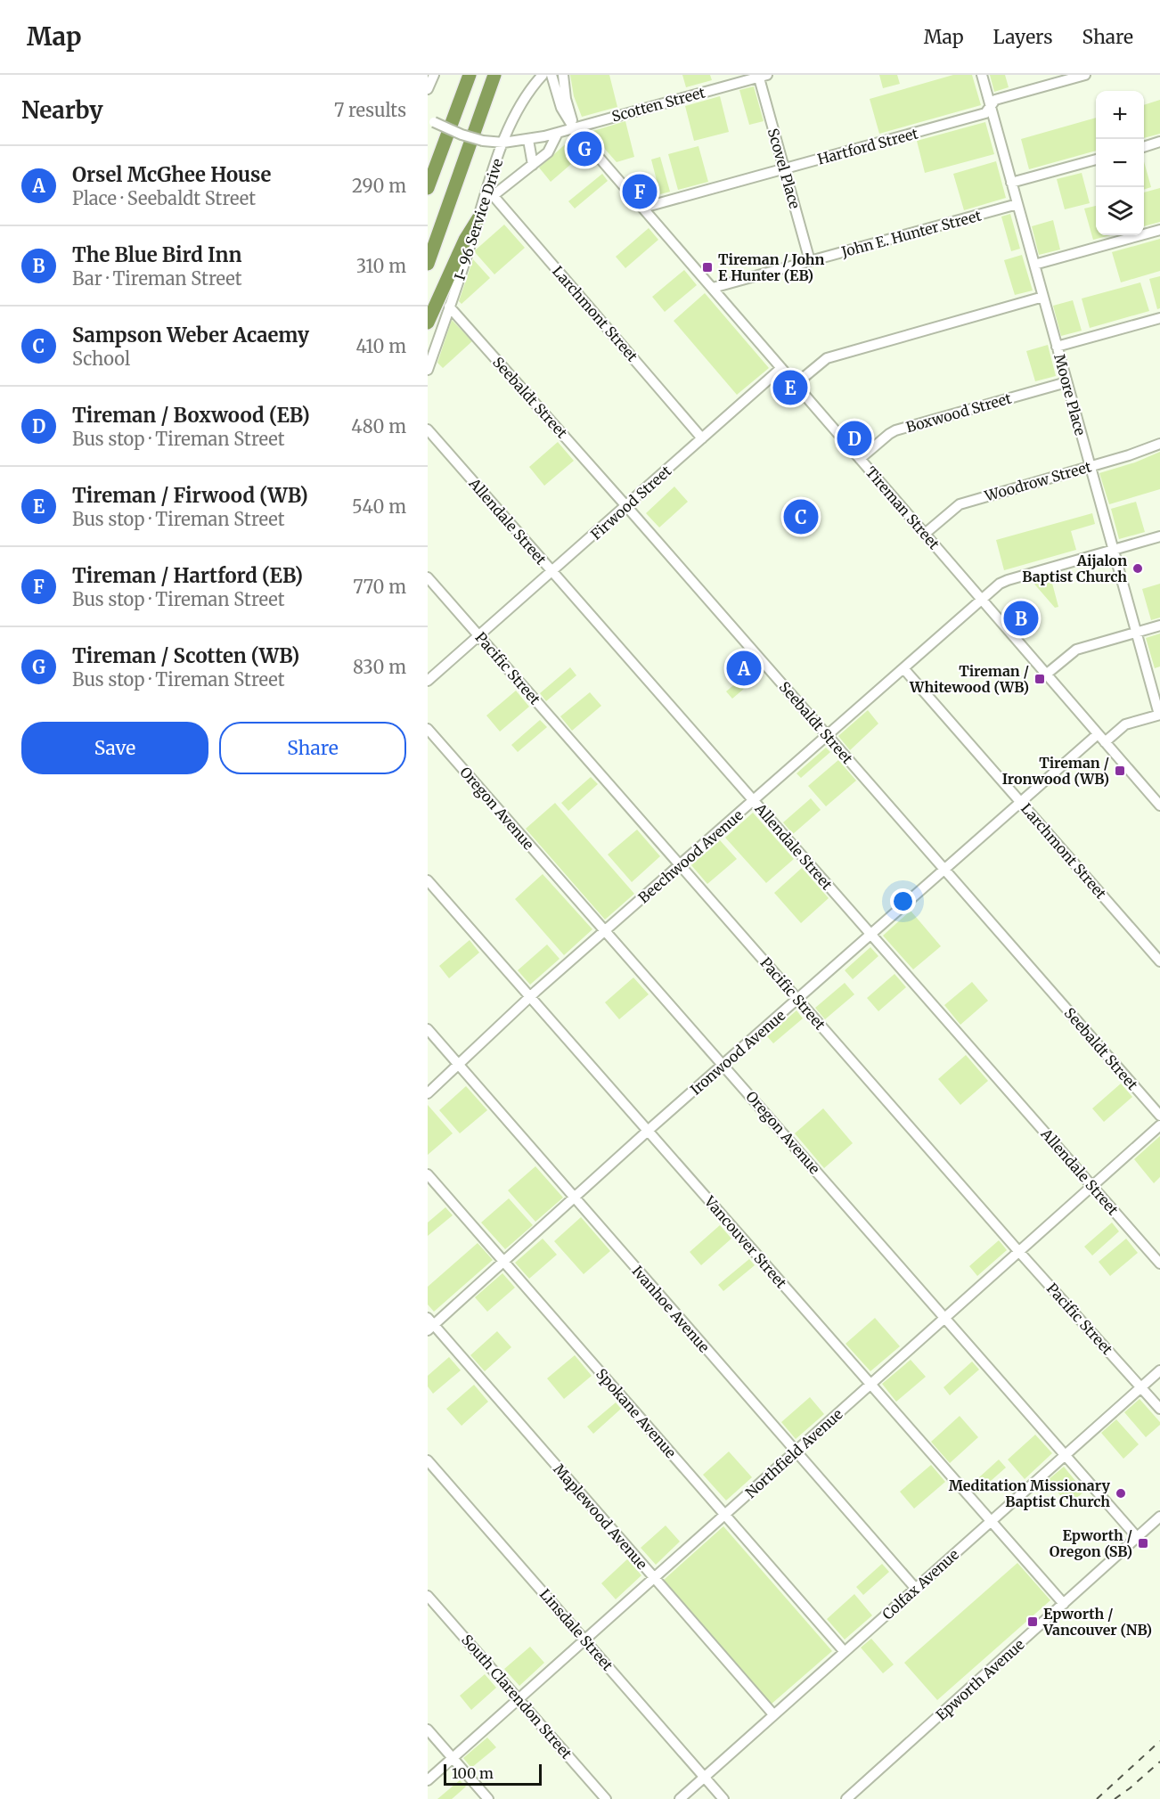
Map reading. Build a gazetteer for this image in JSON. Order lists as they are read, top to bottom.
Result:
{
  "streets": {
    "street": [
      "Scotten Street",
      "Hartford Street",
      "Scovel Place",
      "I- 96 Service Drive",
      "John E. Hunter Street",
      "Larchmont Street",
      "Moore Place",
      "Seebaldt Street",
      "Boxwood Street",
      "Woodrow Street",
      "Firwood Street",
      "Tireman Street",
      "Allendale Street",
      "Pacific Street",
      "Oregon Avenue",
      "Beechwood Avenue",
      "Ironwood Avenue",
      "Vancouver Street",
      "Ivanhoe Avenue",
      "Spokane Avenue",
      "Northfield Avenue",
      "Maplewood Avenue",
      "Colfax Avenue",
      "Linsdale Street",
      "Epworth Avenue",
      "South Clarendon Street"
    ]
  },
  "crossings": [
    ["Scotten Street", "Scovel Place"],
    ["Scotten Street", "I- 96 Service Drive"],
    ["Scotten Street", "Tireman Street"],
    ["Hartford Street", "Scovel Place"],
    ["Hartford Street", "Moore Place"],
    ["Hartford Street", "Tireman Street"],
    ["Scovel Place", "John E. Hunter Street"],
    ["I- 96 Service Drive", "Larchmont Street"],
    ["I- 96 Service Drive", "Seebaldt Street"],
    ["John E. Hunter Street", "Moore Place"],
    ["John E. Hunter Street", "Tireman Street"],
    ["Larchmont Street", "Firwood Street"],
    ["Larchmont Street", "Beechwood Avenue"],
    ["Larchmont Street", "Ironwood Avenue"],
    ["Moore Place", "Boxwood Street"],
    ["Moore Place", "Woodrow Street"],
    ["Moore Place", "Beechwood Avenue"],
    ["Seebaldt Street", "Firwood Street"],
    ["Seebaldt Street", "Beechwood Avenue"],
    ["Seebaldt Street", "Ironwood Avenue"],
    ["Boxwood Street", "Tireman Street"],
    ["Woodrow Street", "Tireman Street"],
    ["Firwood Street", "Tireman Street"],
    ["Firwood Street", "Allendale Street"],
    ["Firwood Street", "Pacific Street"],
    ["Tireman Street", "Beechwood Avenue"],
    ["Tireman Street", "Ironwood Avenue"],
    ["Allendale Street", "Beechwood Avenue"],
    ["Allendale Street", "Ironwood Avenue"],
    ["Allendale Street", "Northfield Avenue"],
    ["Pacific Street", "Beechwood Avenue"],
    ["Pacific Street", "Ironwood Avenue"],
    ["Pacific Street", "Northfield Avenue"],
    ["Pacific Street", "Colfax Avenue"],
    ["Oregon Avenue", "Beechwood Avenue"],
    ["Oregon Avenue", "Ironwood Avenue"],
    ["Oregon Avenue", "Northfield Avenue"],
    ["Oregon Avenue", "Colfax Avenue"],
    ["Oregon Avenue", "Epworth Avenue"],
    ["Beechwood Avenue", "Vancouver Street"],
    ["Beechwood Avenue", "Ivanhoe Avenue"],
    ["Ironwood Avenue", "Vancouver Street"],
    ["Ironwood Avenue", "Ivanhoe Avenue"],
    ["Ironwood Avenue", "Spokane Avenue"],
    ["Ironwood Avenue", "Maplewood Avenue"],
    ["Vancouver Street", "Northfield Avenue"],
    ["Vancouver Street", "Colfax Avenue"],
    ["Vancouver Street", "Epworth Avenue"],
    ["Ivanhoe Avenue", "Northfield Avenue"],
    ["Ivanhoe Avenue", "Colfax Avenue"],
    ["Spokane Avenue", "Northfield Avenue"],
    ["Spokane Avenue", "Colfax Avenue"],
    ["Northfield Avenue", "Maplewood Avenue"],
    ["Northfield Avenue", "Linsdale Street"],
    ["Northfield Avenue", "South Clarendon Street"],
    ["Maplewood Avenue", "Colfax Avenue"],
    ["Colfax Avenue", "Linsdale Street"]
  ],
  "places": {
    "transit": [
      "Tireman / John E Hunter (EB)",
      "Tireman / Whitewood (WB)",
      "Tireman / Ironwood (WB)",
      "Epworth / Oregon (SB)",
      "Epworth / Vancouver (NB)"
    ],
    "other": ["Aijalon Baptist Church", "Meditation Missionary Baptist Church"]
  },
  "scale_bar": "100 m",
  "page": {
    "header": "Map",
    "nav": ["Map", "Layers", "Share"],
    "heading": ["Nearby", "7 results"],
    "map_buttons": ["+", "−"],
    "pins": [
      "G",
      "F",
      "E",
      "D",
      "C",
      "B",
      "A"
    ],
    "list": [
      {
        "mark": "A",
        "name": "Orsel McGhee House",
        "note": "Place · Seebaldt Street",
        "value": "290 m"
      },
      {
        "mark": "B",
        "name": "The Blue Bird Inn",
        "note": "Bar · Tireman Street",
        "value": "310 m"
      },
      {
        "mark": "C",
        "name": "Sampson Weber Acaemy",
        "note": "School",
        "value": "410 m"
      },
      {
        "mark": "D",
        "name": "Tireman / Boxwood (EB)",
        "note": "Bus stop · Tireman Street",
        "value": "480 m"
      },
      {
        "mark": "E",
        "name": "Tireman / Firwood (WB)",
        "note": "Bus stop · Tireman Street",
        "value": "540 m"
      },
      {
        "mark": "F",
        "name": "Tireman / Hartford (EB)",
        "note": "Bus stop · Tireman Street",
        "value": "770 m"
      },
      {
        "mark": "G",
        "name": "Tireman / Scotten (WB)",
        "note": "Bus stop · Tireman Street",
        "value": "830 m"
      }
    ],
    "buttons": ["Save", "Share"],
    "scale": "100 m"
  }
}
